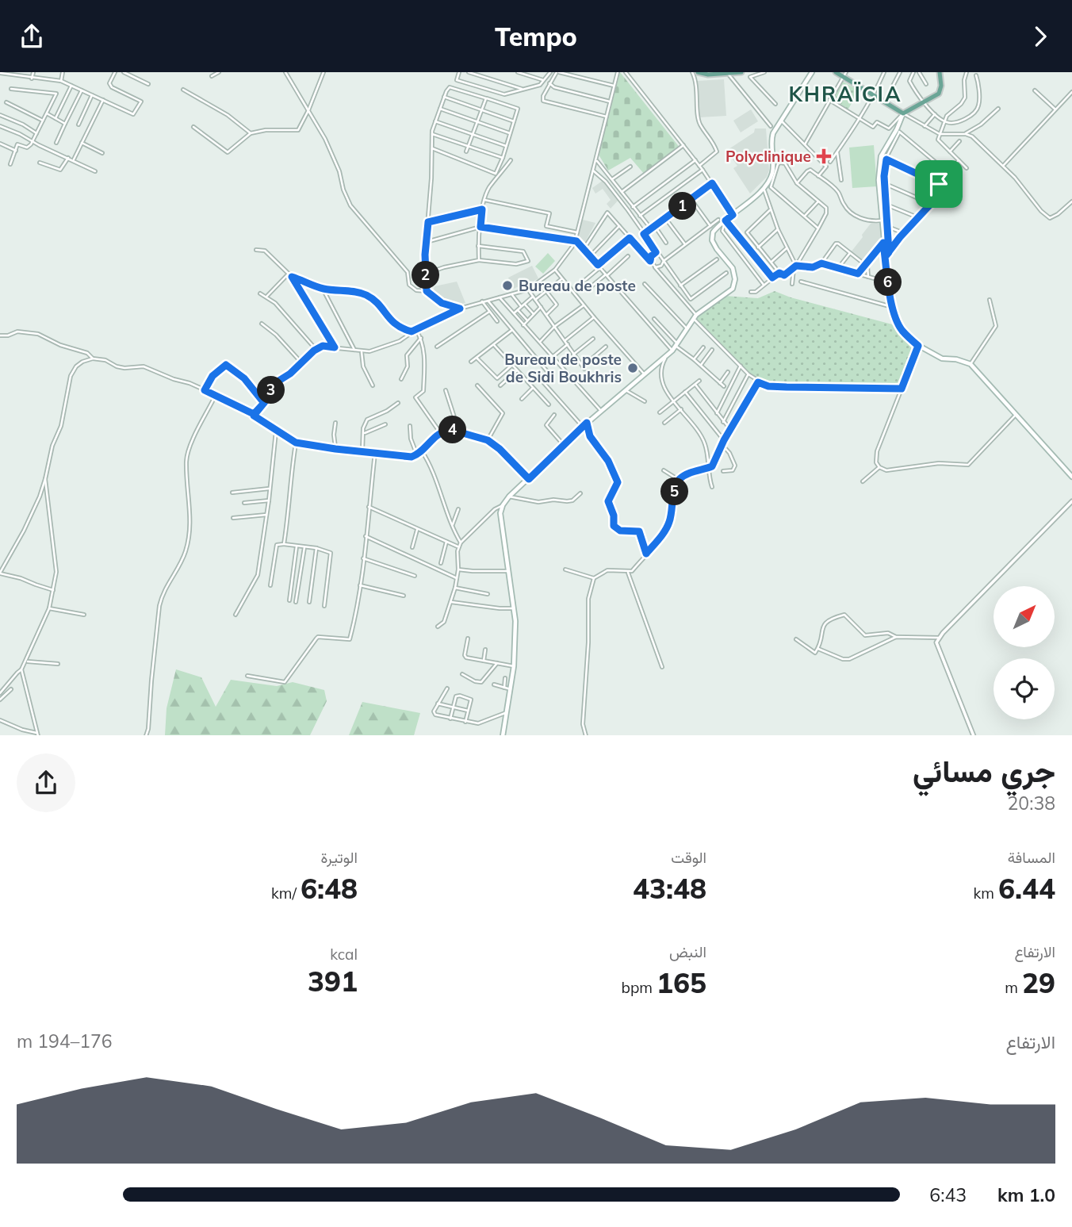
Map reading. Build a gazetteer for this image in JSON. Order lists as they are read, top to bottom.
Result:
{
  "districts": ["KHRAÏCIA"],
  "places": {
    "health": ["Polyclinique"],
    "other": ["Bureau de poste", "Bureau de poste de Sidi Boukhris"]
  },
  "north": "top right",
  "page": {
    "header": "Tempo",
    "pins": [
      "1",
      "2",
      "6",
      "3",
      "4",
      "5"
    ],
    "heading": ["جري مسائي", "20:38"],
    "stats": [
      ["المسافة", "6.44 km"],
      ["الوقت", "43:48"],
      ["الوتيرة", "6:48 /km"],
      ["الارتفاع", "29 m"],
      ["النبض", "165 bpm"],
      ["kcal", "391"]
    ],
    "chart": ["الارتفاع", "176–194 m"],
    "list": [
      {
        "name": "1.0 km",
        "note": "6:43"
      }
    ]
  }
}
